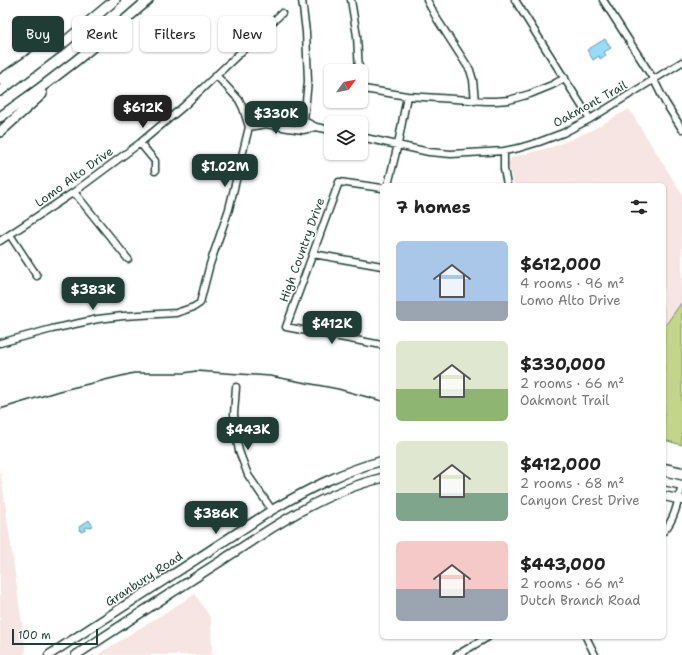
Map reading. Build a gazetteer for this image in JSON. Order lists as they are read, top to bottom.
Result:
{
  "streets": {
    "main road": ["Granbury Road"],
    "street": ["Oakmont Trail", "Lomo Alto Drive", "High Country Drive"]
  },
  "scale_bar": "100 m",
  "north": "top right",
  "page": {
    "chip": [
      "Buy",
      "Rent",
      "Filters",
      "New"
    ],
    "price": [
      "$612K",
      "$330K",
      "$1.02M",
      "$383K",
      "$412K",
      "$443K",
      "$386K"
    ],
    "heading": "7 homes",
    "list": [
      {
        "name": "$612,000",
        "note": "4 rooms · 96 m² · Lomo Alto Drive"
      },
      {
        "name": "$330,000",
        "note": "2 rooms · 66 m² · Oakmont Trail"
      },
      {
        "name": "$412,000",
        "note": "2 rooms · 68 m² · Canyon Crest Drive"
      },
      {
        "name": "$443,000",
        "note": "2 rooms · 66 m² · Dutch Branch Road"
      }
    ],
    "scale": "100 m"
  }
}
